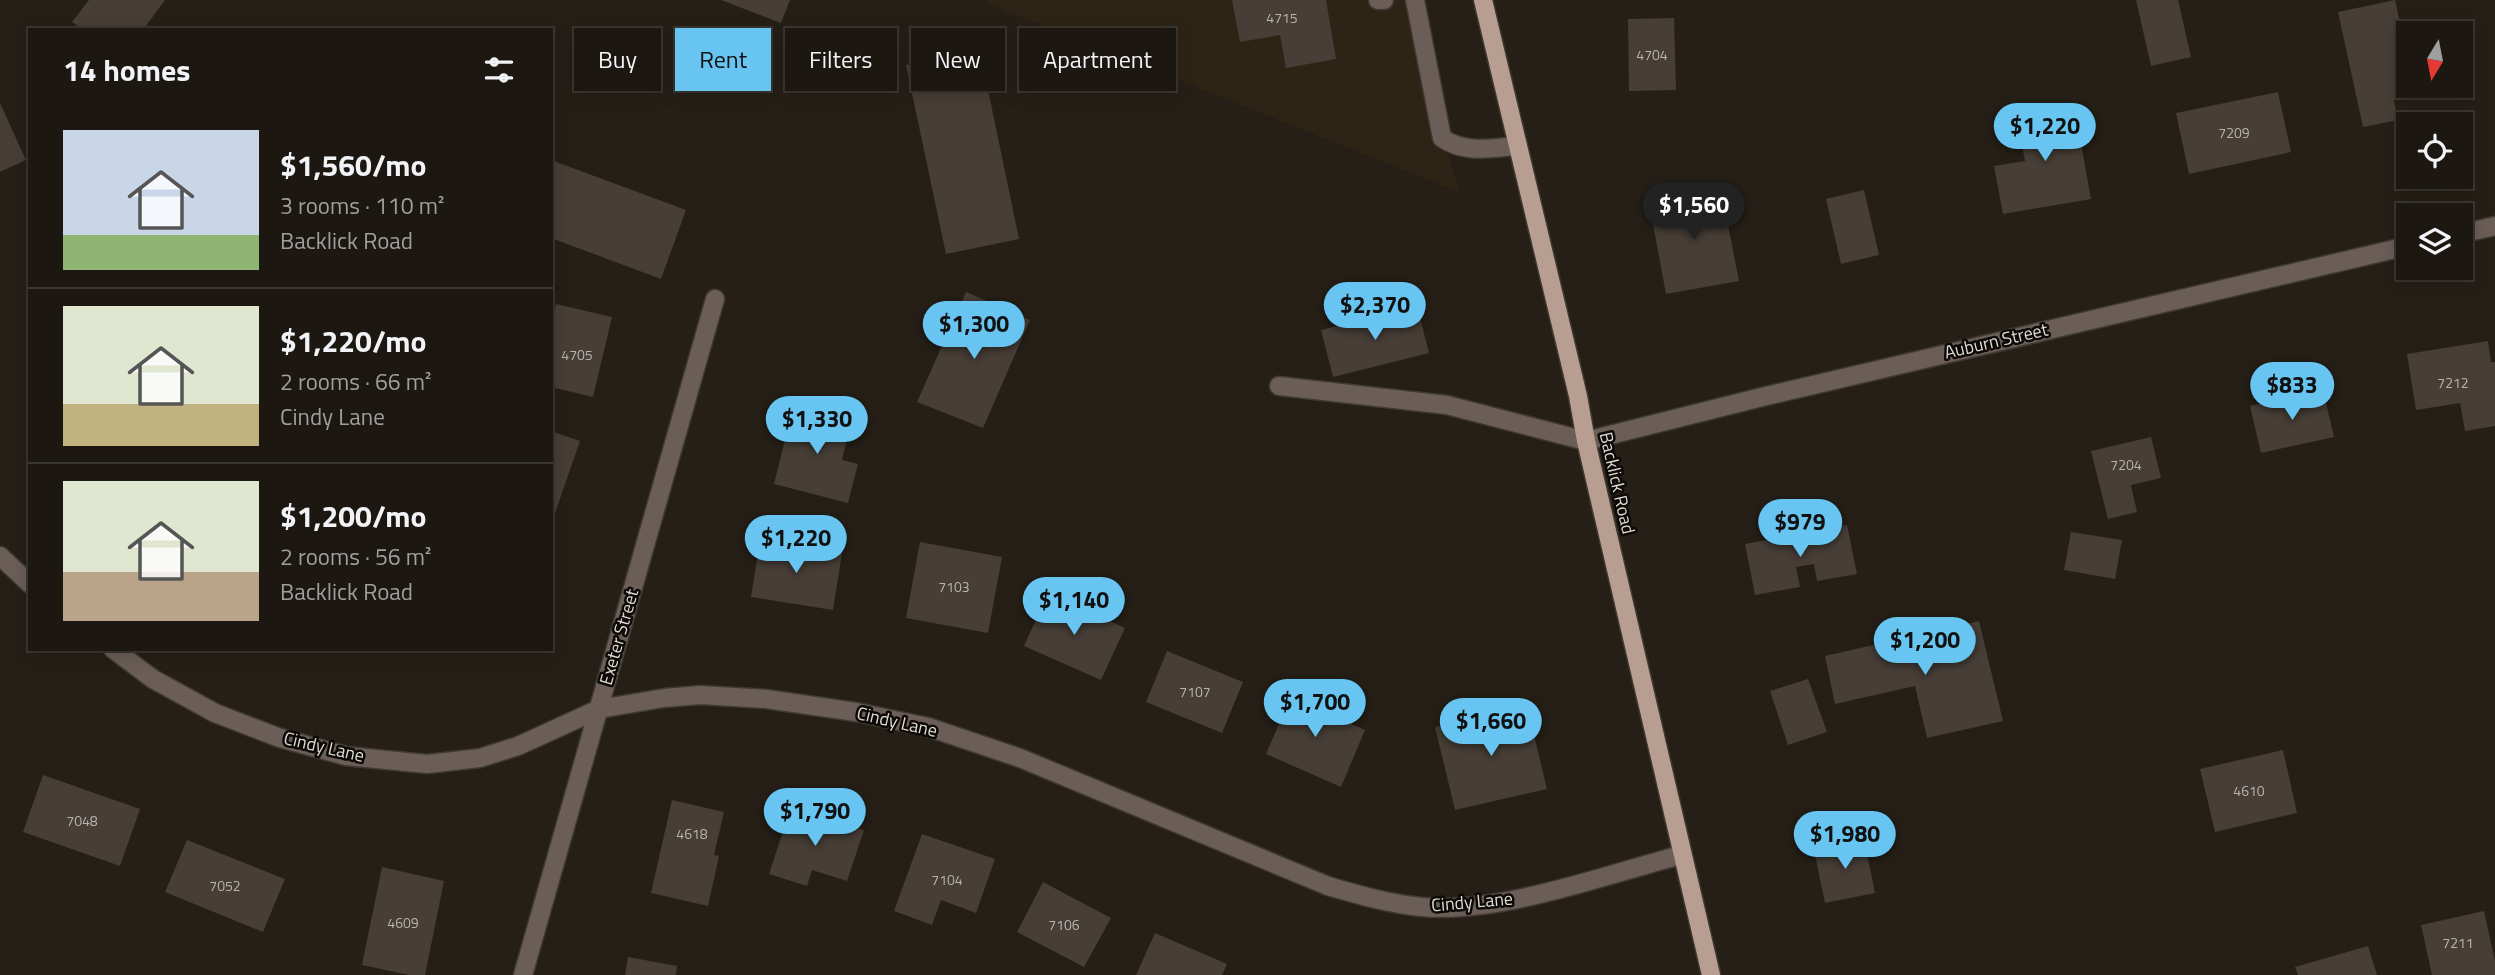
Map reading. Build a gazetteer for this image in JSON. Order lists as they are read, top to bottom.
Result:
{
  "streets": {
    "main road": ["Backlick Road"],
    "street": ["Auburn Street", "Exeter Street", "Cindy Lane"]
  },
  "crossings": [
    ["Auburn Street", "Backlick Road"],
    ["Backlick Road", "Cindy Lane"],
    ["Exeter Street", "Cindy Lane"]
  ],
  "house_numbers": [
    "4715",
    "4704",
    "7209",
    "4705",
    "7212",
    "7204",
    "7103",
    "7107",
    "4610",
    "7048",
    "4618",
    "7104",
    "7052",
    "4609",
    "7106",
    "7211"
  ],
  "north": "bottom",
  "page": {
    "chip": [
      "Buy",
      "Rent",
      "Filters",
      "New",
      "Apartment"
    ],
    "heading": "14 homes",
    "price": [
      "$1,220",
      "$1,560",
      "$2,370",
      "$1,300",
      "$833",
      "$1,330",
      "$979",
      "$1,220",
      "$1,140",
      "$1,200",
      "$1,700",
      "$1,660",
      "$1,790",
      "$1,980"
    ],
    "list": [
      {
        "name": "$1,560/mo",
        "note": "3 rooms · 110 m² · Backlick Road"
      },
      {
        "name": "$1,220/mo",
        "note": "2 rooms · 66 m² · Cindy Lane"
      },
      {
        "name": "$1,200/mo",
        "note": "2 rooms · 56 m² · Backlick Road"
      }
    ]
  }
}
